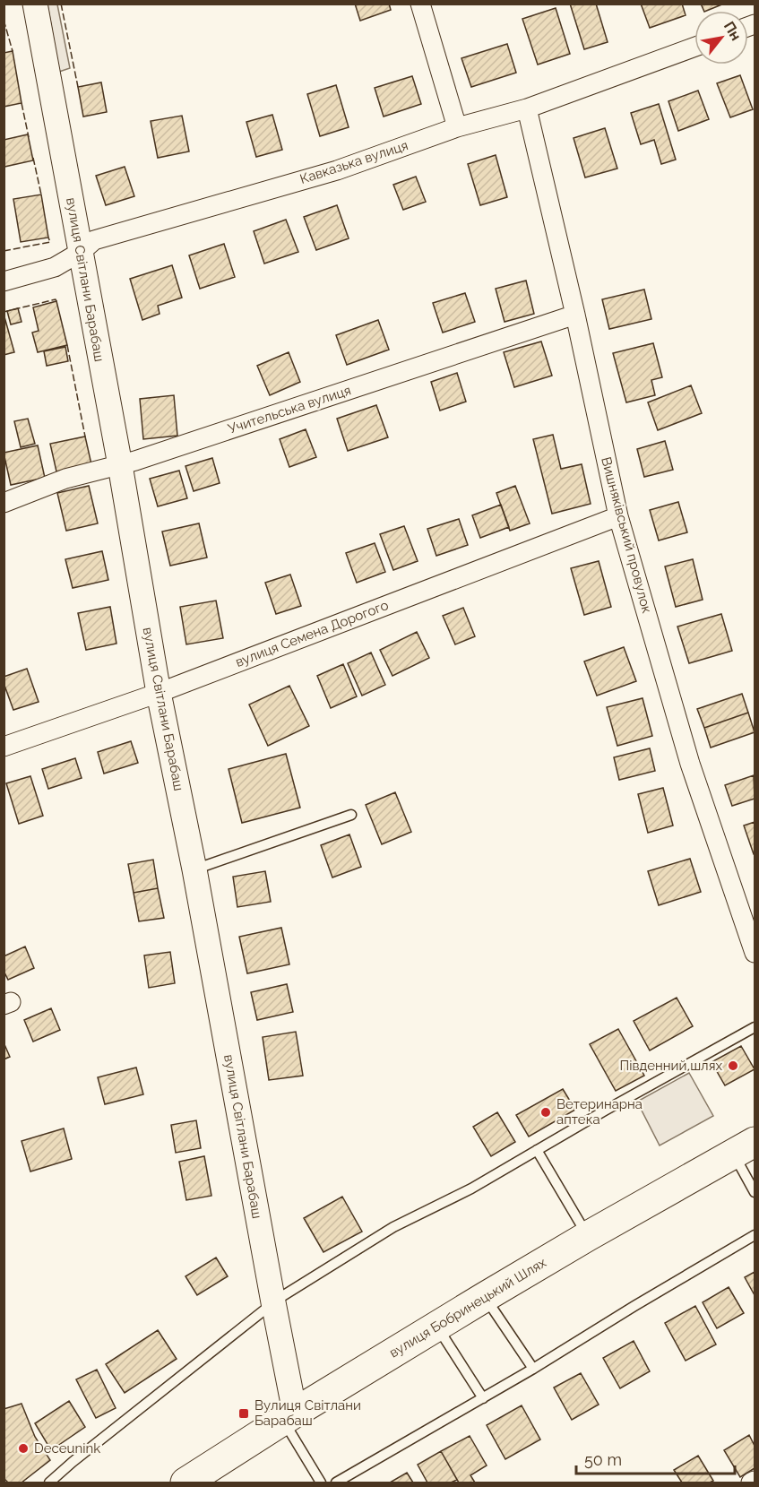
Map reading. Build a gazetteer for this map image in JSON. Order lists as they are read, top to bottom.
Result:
{
  "streets": {
    "main road": ["вулиця Бобринецький Шлях"],
    "street": [
      "Кавказька вулиця",
      "вулиця Світлани Барабаш",
      "Учительська вулиця",
      "Вишняківський провулок",
      "вулиця Семена Дорогого"
    ]
  },
  "crossings": [
    ["Кавказька вулиця", "вулиця Світлани Барабаш"],
    ["Кавказька вулиця", "Вишняківський провулок"],
    ["вулиця Світлани Барабаш", "Учительська вулиця"],
    ["вулиця Світлани Барабаш", "вулиця Семена Дорогого"],
    ["вулиця Світлани Барабаш", "вулиця Бобринецький Шлях"],
    ["Учительська вулиця", "Вишняківський провулок"],
    ["Вишняківський провулок", "вулиця Семена Дорогого"]
  ],
  "places": {
    "other": ["Південний шлях", "Ветеринарна аптека", "Deceunink"],
    "transit": ["Вулиця Світлани Барабаш"]
  },
  "scale_bar": "50 m",
  "north": "top right"
}
